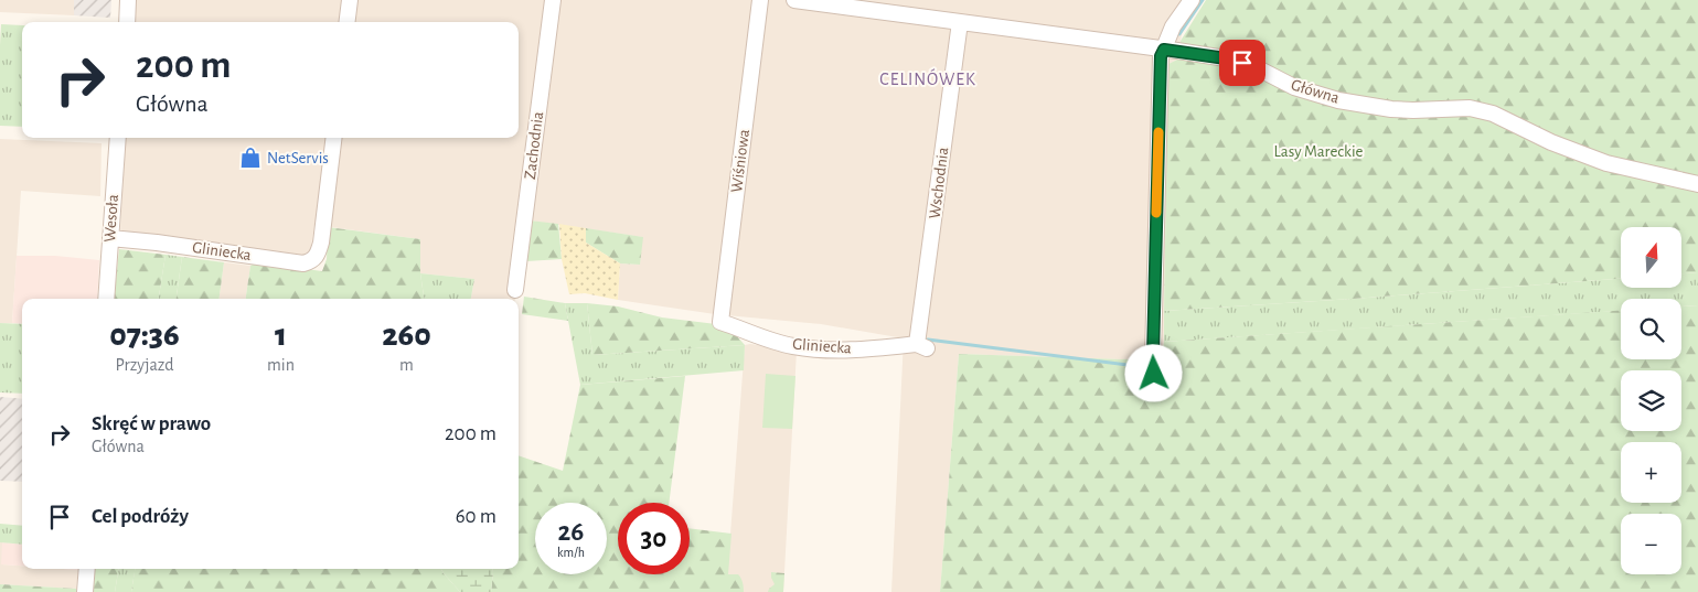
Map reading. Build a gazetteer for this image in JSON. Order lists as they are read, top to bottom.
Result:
{
  "streets": {
    "street": [
      "Główna",
      "Zachodnia",
      "Wiśniowa",
      "Wschodnia",
      "Wesoła",
      "Gliniecka"
    ]
  },
  "crossings": [
    ["Główna", "Wschodnia"],
    ["Wiśniowa", "Gliniecka"],
    ["Wschodnia", "Gliniecka"],
    ["Wesoła", "Gliniecka"]
  ],
  "districts": ["CELINÓWEK"],
  "parks": ["Lasy Mareckie"],
  "places": {
    "shop": ["NetServis"]
  },
  "north": "top",
  "page": {
    "turn": ["200 m", "Główna"],
    "map_buttons": ["+", "−"],
    "eta": [
      "07:36",
      "Przyjazd",
      "1",
      "min",
      "260",
      "m"
    ],
    "list": [
      {
        "name": "Skręć w prawo",
        "note": "Główna",
        "value": "200 m"
      },
      {
        "name": "Cel podróży",
        "value": "60 m"
      }
    ],
    "speed": "26 km/h",
    "limit": "30"
  }
}
